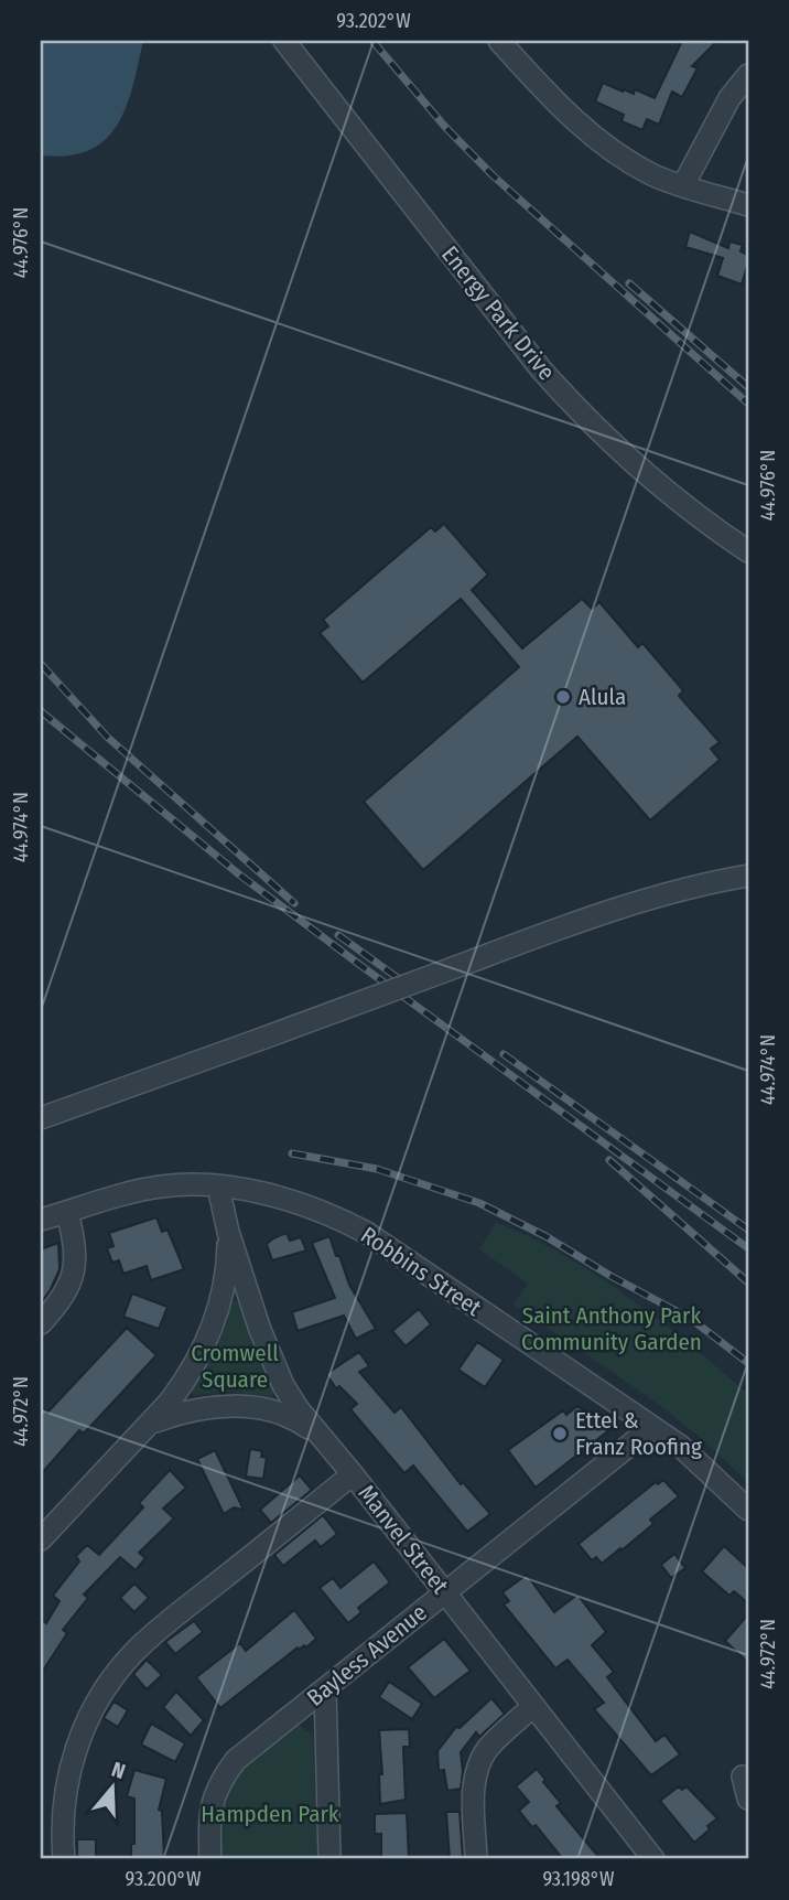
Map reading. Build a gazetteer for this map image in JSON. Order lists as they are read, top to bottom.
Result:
{
  "streets": {
    "street": [
      "Energy Park Drive",
      "Robbins Street",
      "Manvel Street",
      "Bayless Avenue"
    ]
  },
  "crossings": [
    ["Robbins Street", "Manvel Street"],
    ["Robbins Street", "Bayless Avenue"],
    ["Manvel Street", "Bayless Avenue"]
  ],
  "parks": ["Saint Anthony Park Community Garden", "Cromwell Square", "Hampden Park"],
  "places": ["Alula", "Ettel & Franz Roofing"],
  "north": "top",
  "coordinates": [
    "93.202°W",
    "44.976°N",
    "44.974°N",
    "44.972°N",
    "93.200°W",
    "93.198°W"
  ]
}
